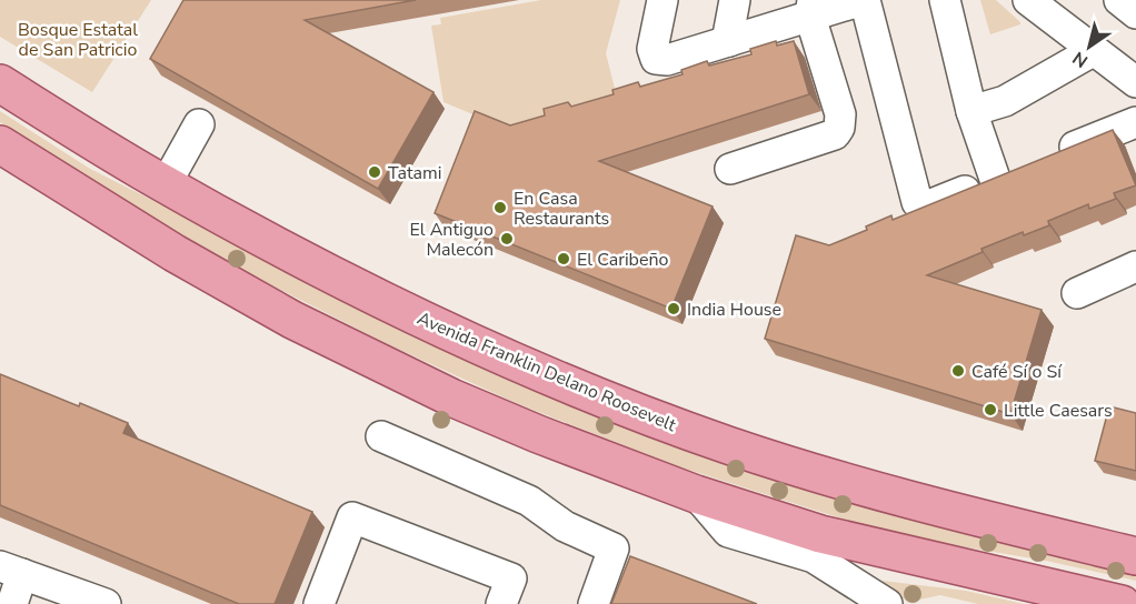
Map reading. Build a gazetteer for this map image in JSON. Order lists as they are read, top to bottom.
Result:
{
  "streets": {
    "main road": ["Avenida Franklin Delano Roosevelt"]
  },
  "parks": ["Bosque Estatal de San Patricio"],
  "places": [
    "Tatami",
    "En Casa Restaurants",
    "El Antiguo Malecón",
    "El Caribeño",
    "India House",
    "Café Sí o Sí",
    "Little Caesars"
  ],
  "north": "bottom left"
}
